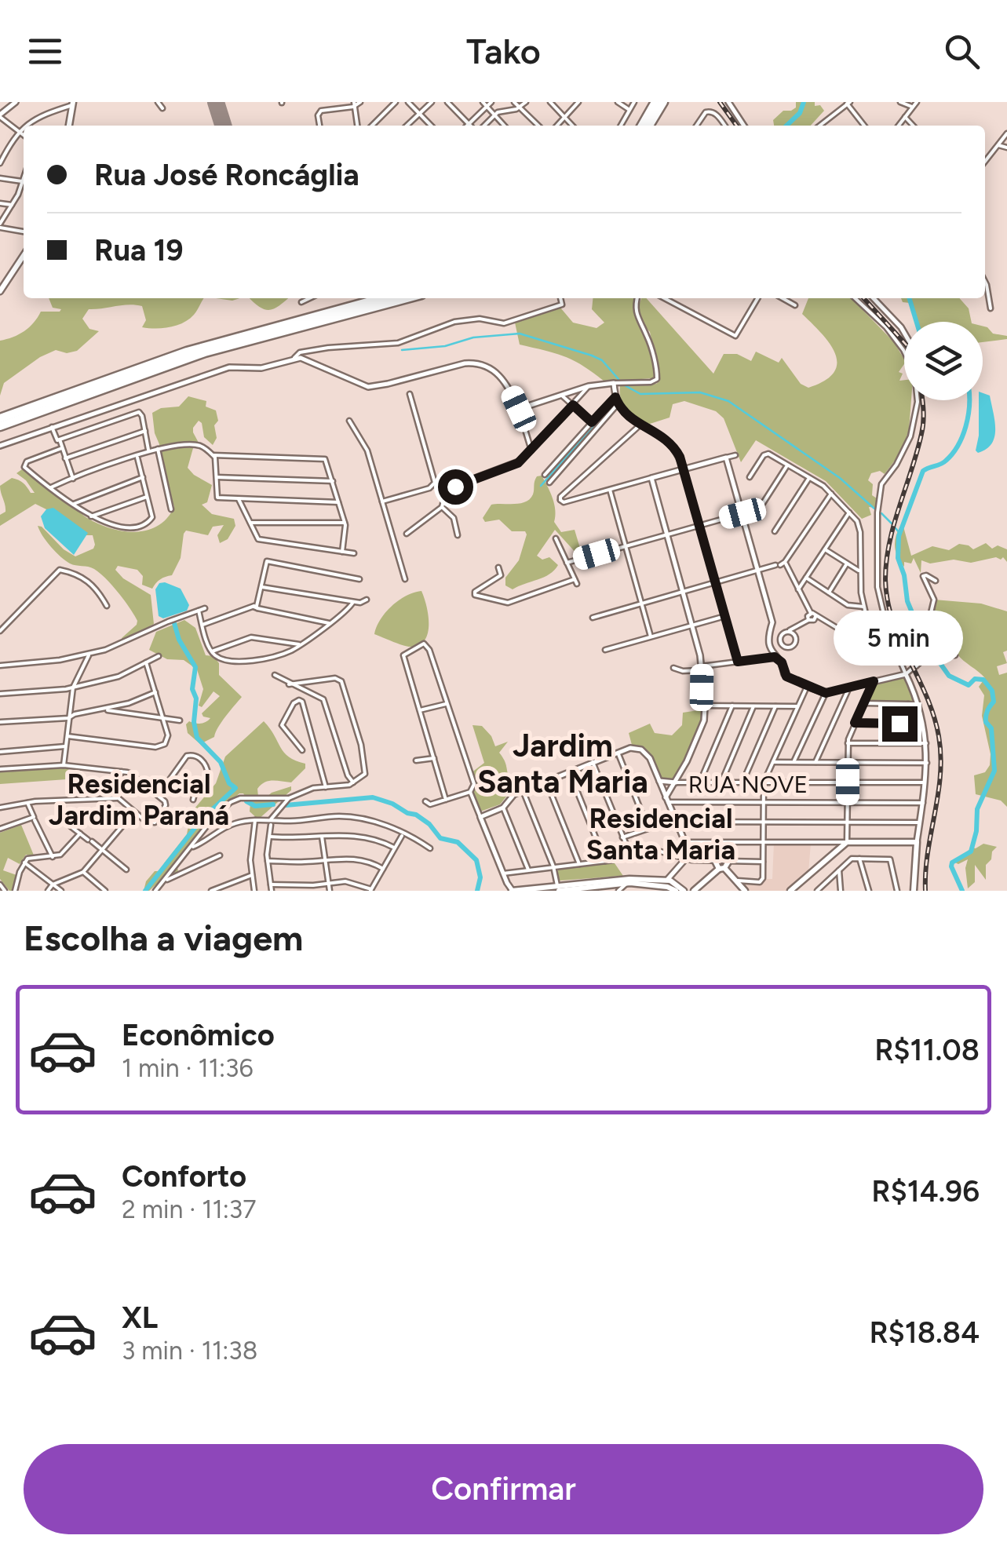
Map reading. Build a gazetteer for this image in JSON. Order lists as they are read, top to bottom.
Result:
{
  "streets": {
    "street": ["RUA NOVE"]
  },
  "districts": ["Jardim Santa Maria", "Residencial Jardim Paraná", "Residencial Santa Maria"],
  "page": {
    "header": "Tako",
    "banner": ["Rua José Roncáglia", "Rua 19"],
    "bubble": "5 min",
    "heading": "Escolha a viagem",
    "list": [
      {
        "name": "Econômico",
        "note": "1 min · 11:36",
        "value": "R$11.08"
      },
      {
        "name": "Conforto",
        "note": "2 min · 11:37",
        "value": "R$14.96"
      },
      {
        "name": "XL",
        "note": "3 min · 11:38",
        "value": "R$18.84"
      }
    ],
    "buttons": "Confirmar"
  }
}
